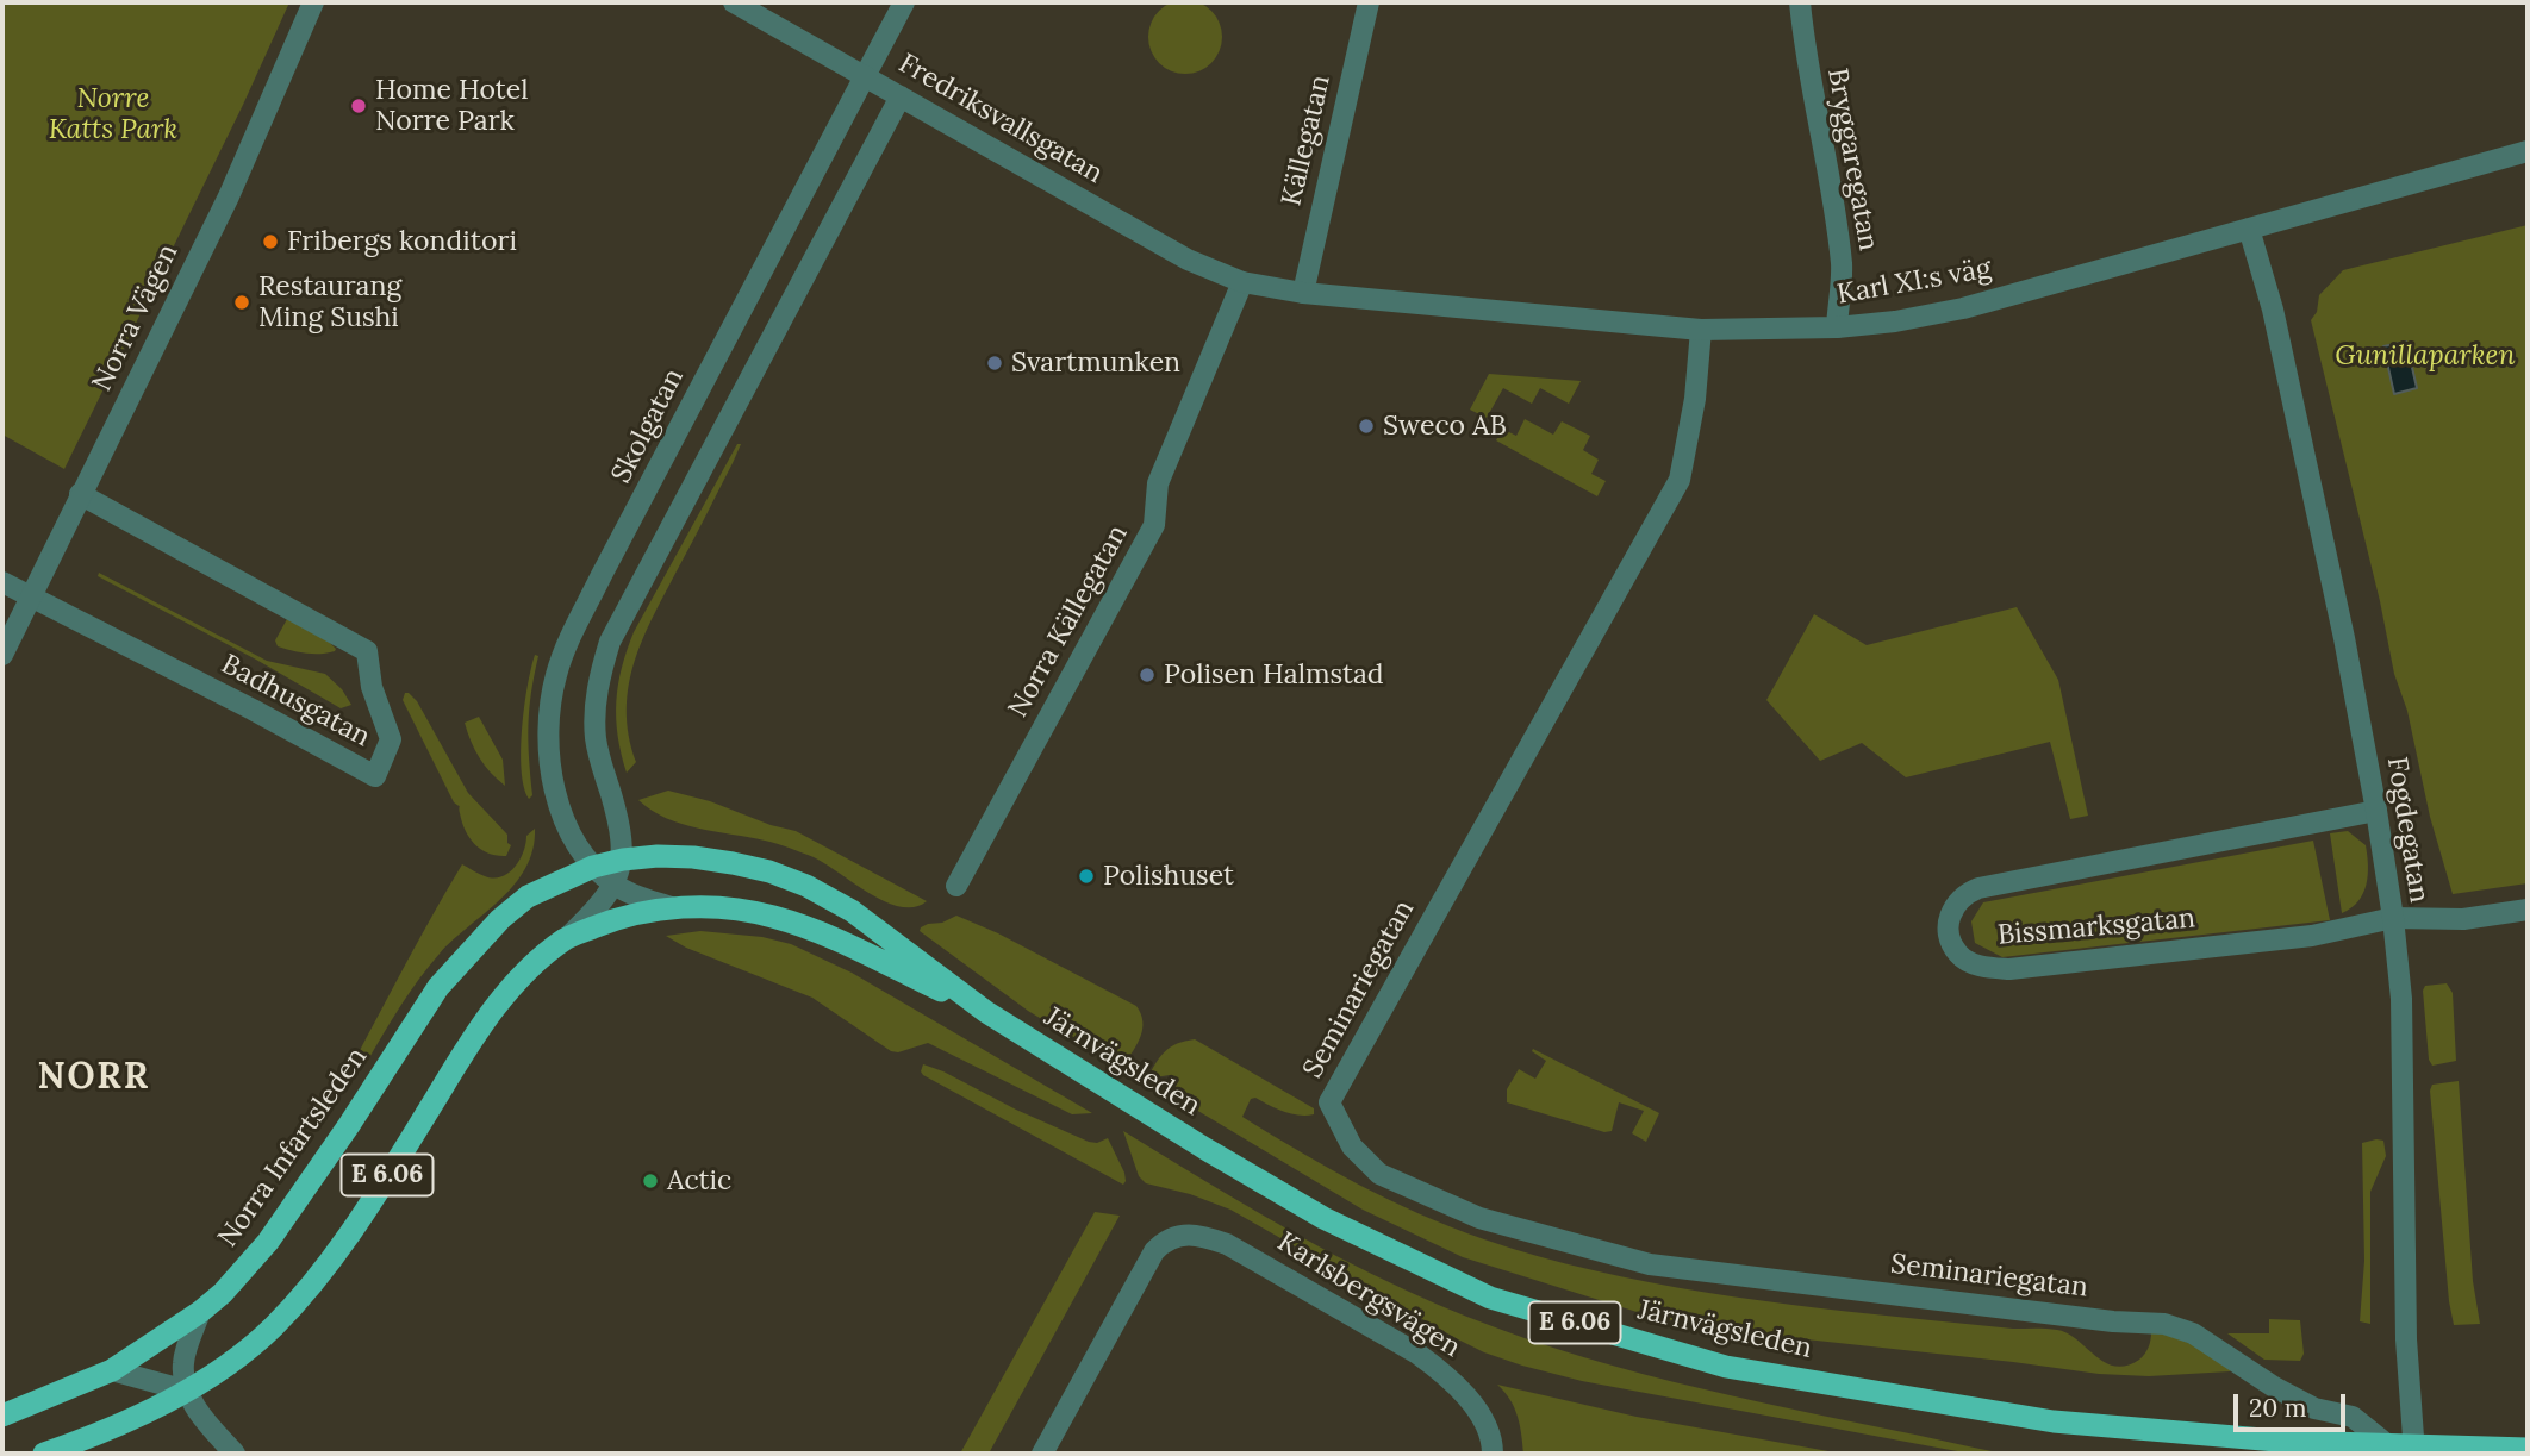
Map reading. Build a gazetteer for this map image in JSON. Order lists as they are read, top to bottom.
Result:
{
  "streets": {
    "highway": ["Järnvägsleden", "Norra Infartsleden", "E 6.06"],
    "street": [
      "Fredriksvallsgatan",
      "Källegatan",
      "Bryggaregatan",
      "Karl XI:s väg",
      "Norra Vägen",
      "Skolgatan",
      "Norra Källegatan",
      "Badhusgatan",
      "Fogdegatan",
      "Bissmarksgatan",
      "Seminariegatan",
      "Karlsbergsvägen"
    ]
  },
  "crossings": [
    ["Fredriksvallsgatan", "Karl XI:s väg"],
    ["Fredriksvallsgatan", "Skolgatan"],
    ["Fredriksvallsgatan", "Norra Källegatan"],
    ["Källegatan", "Karl XI:s väg"],
    ["Bryggaregatan", "Karl XI:s väg"],
    ["Karl XI:s väg", "Norra Källegatan"],
    ["Karl XI:s väg", "Fogdegatan"],
    ["Karl XI:s väg", "Seminariegatan"],
    ["Norra Vägen", "Badhusgatan"],
    ["Skolgatan", "Järnvägsleden"],
    ["Skolgatan", "Norra Infartsleden"],
    ["Fogdegatan", "Bissmarksgatan"],
    ["Fogdegatan", "Järnvägsleden"],
    ["Seminariegatan", "Järnvägsleden"],
    ["Järnvägsleden", "Norra Infartsleden"],
    ["Järnvägsleden", "E 6.06"]
  ],
  "districts": ["NORR"],
  "parks": ["Norre Katts Park", "Gunillaparken"],
  "places": [
    "Home Hotel Norre Park",
    "Fribergs konditori",
    "Restaurang Ming Sushi",
    "Svartmunken",
    "Sweco AB",
    "Polisen Halmstad",
    "Polishuset",
    "Actic"
  ],
  "scale_bar": "20 m"
}
